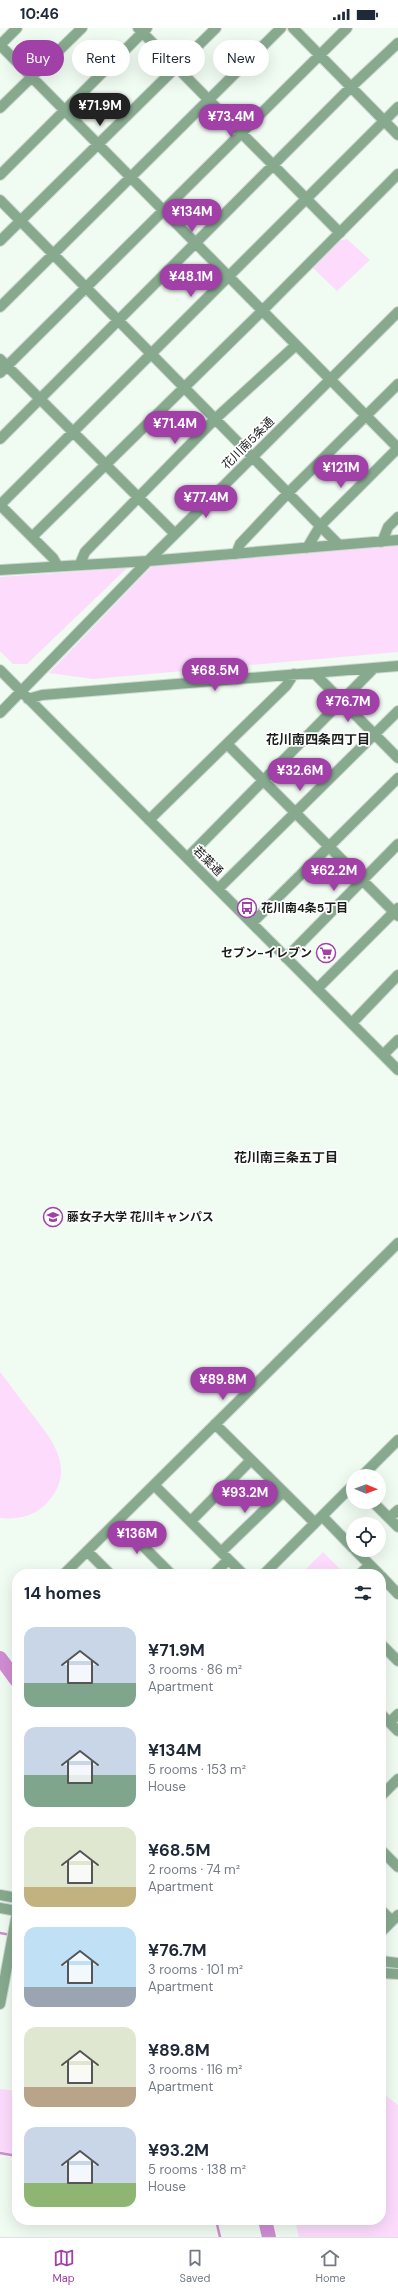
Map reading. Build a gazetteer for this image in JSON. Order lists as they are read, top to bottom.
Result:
{
  "streets": {
    "street": ["花川南5条通", "若葉通"]
  },
  "crossings": [
    ["花川南5条通", "若葉通"]
  ],
  "districts": ["花川南四条四丁目", "花川南三条五丁目"],
  "places": {
    "bus stop": ["花川南4条5丁目"],
    "supermarket": ["セブン-イレブン"],
    "school or university": ["藤女子大学 花川キャンパス"]
  },
  "north": "right",
  "page": {
    "status": "10:46",
    "chip": [
      "Buy",
      "Rent",
      "Filters",
      "New"
    ],
    "price": [
      "¥71.9M",
      "¥73.4M",
      "¥134M",
      "¥48.1M",
      "¥71.4M",
      "¥121M",
      "¥77.4M",
      "¥68.5M",
      "¥76.7M",
      "¥32.6M",
      "¥62.2M",
      "¥89.8M",
      "¥93.2M",
      "¥136M"
    ],
    "heading": "14 homes",
    "list": [
      {
        "name": "¥71.9M",
        "note": "3 rooms · 86 m² · Apartment"
      },
      {
        "name": "¥134M",
        "note": "5 rooms · 153 m² · House"
      },
      {
        "name": "¥68.5M",
        "note": "2 rooms · 74 m² · Apartment"
      },
      {
        "name": "¥76.7M",
        "note": "3 rooms · 101 m² · Apartment"
      },
      {
        "name": "¥89.8M",
        "note": "3 rooms · 116 m² · Apartment"
      },
      {
        "name": "¥93.2M",
        "note": "5 rooms · 138 m² · House"
      }
    ],
    "tabs": ["Map", "Saved", "Home"]
  }
}
